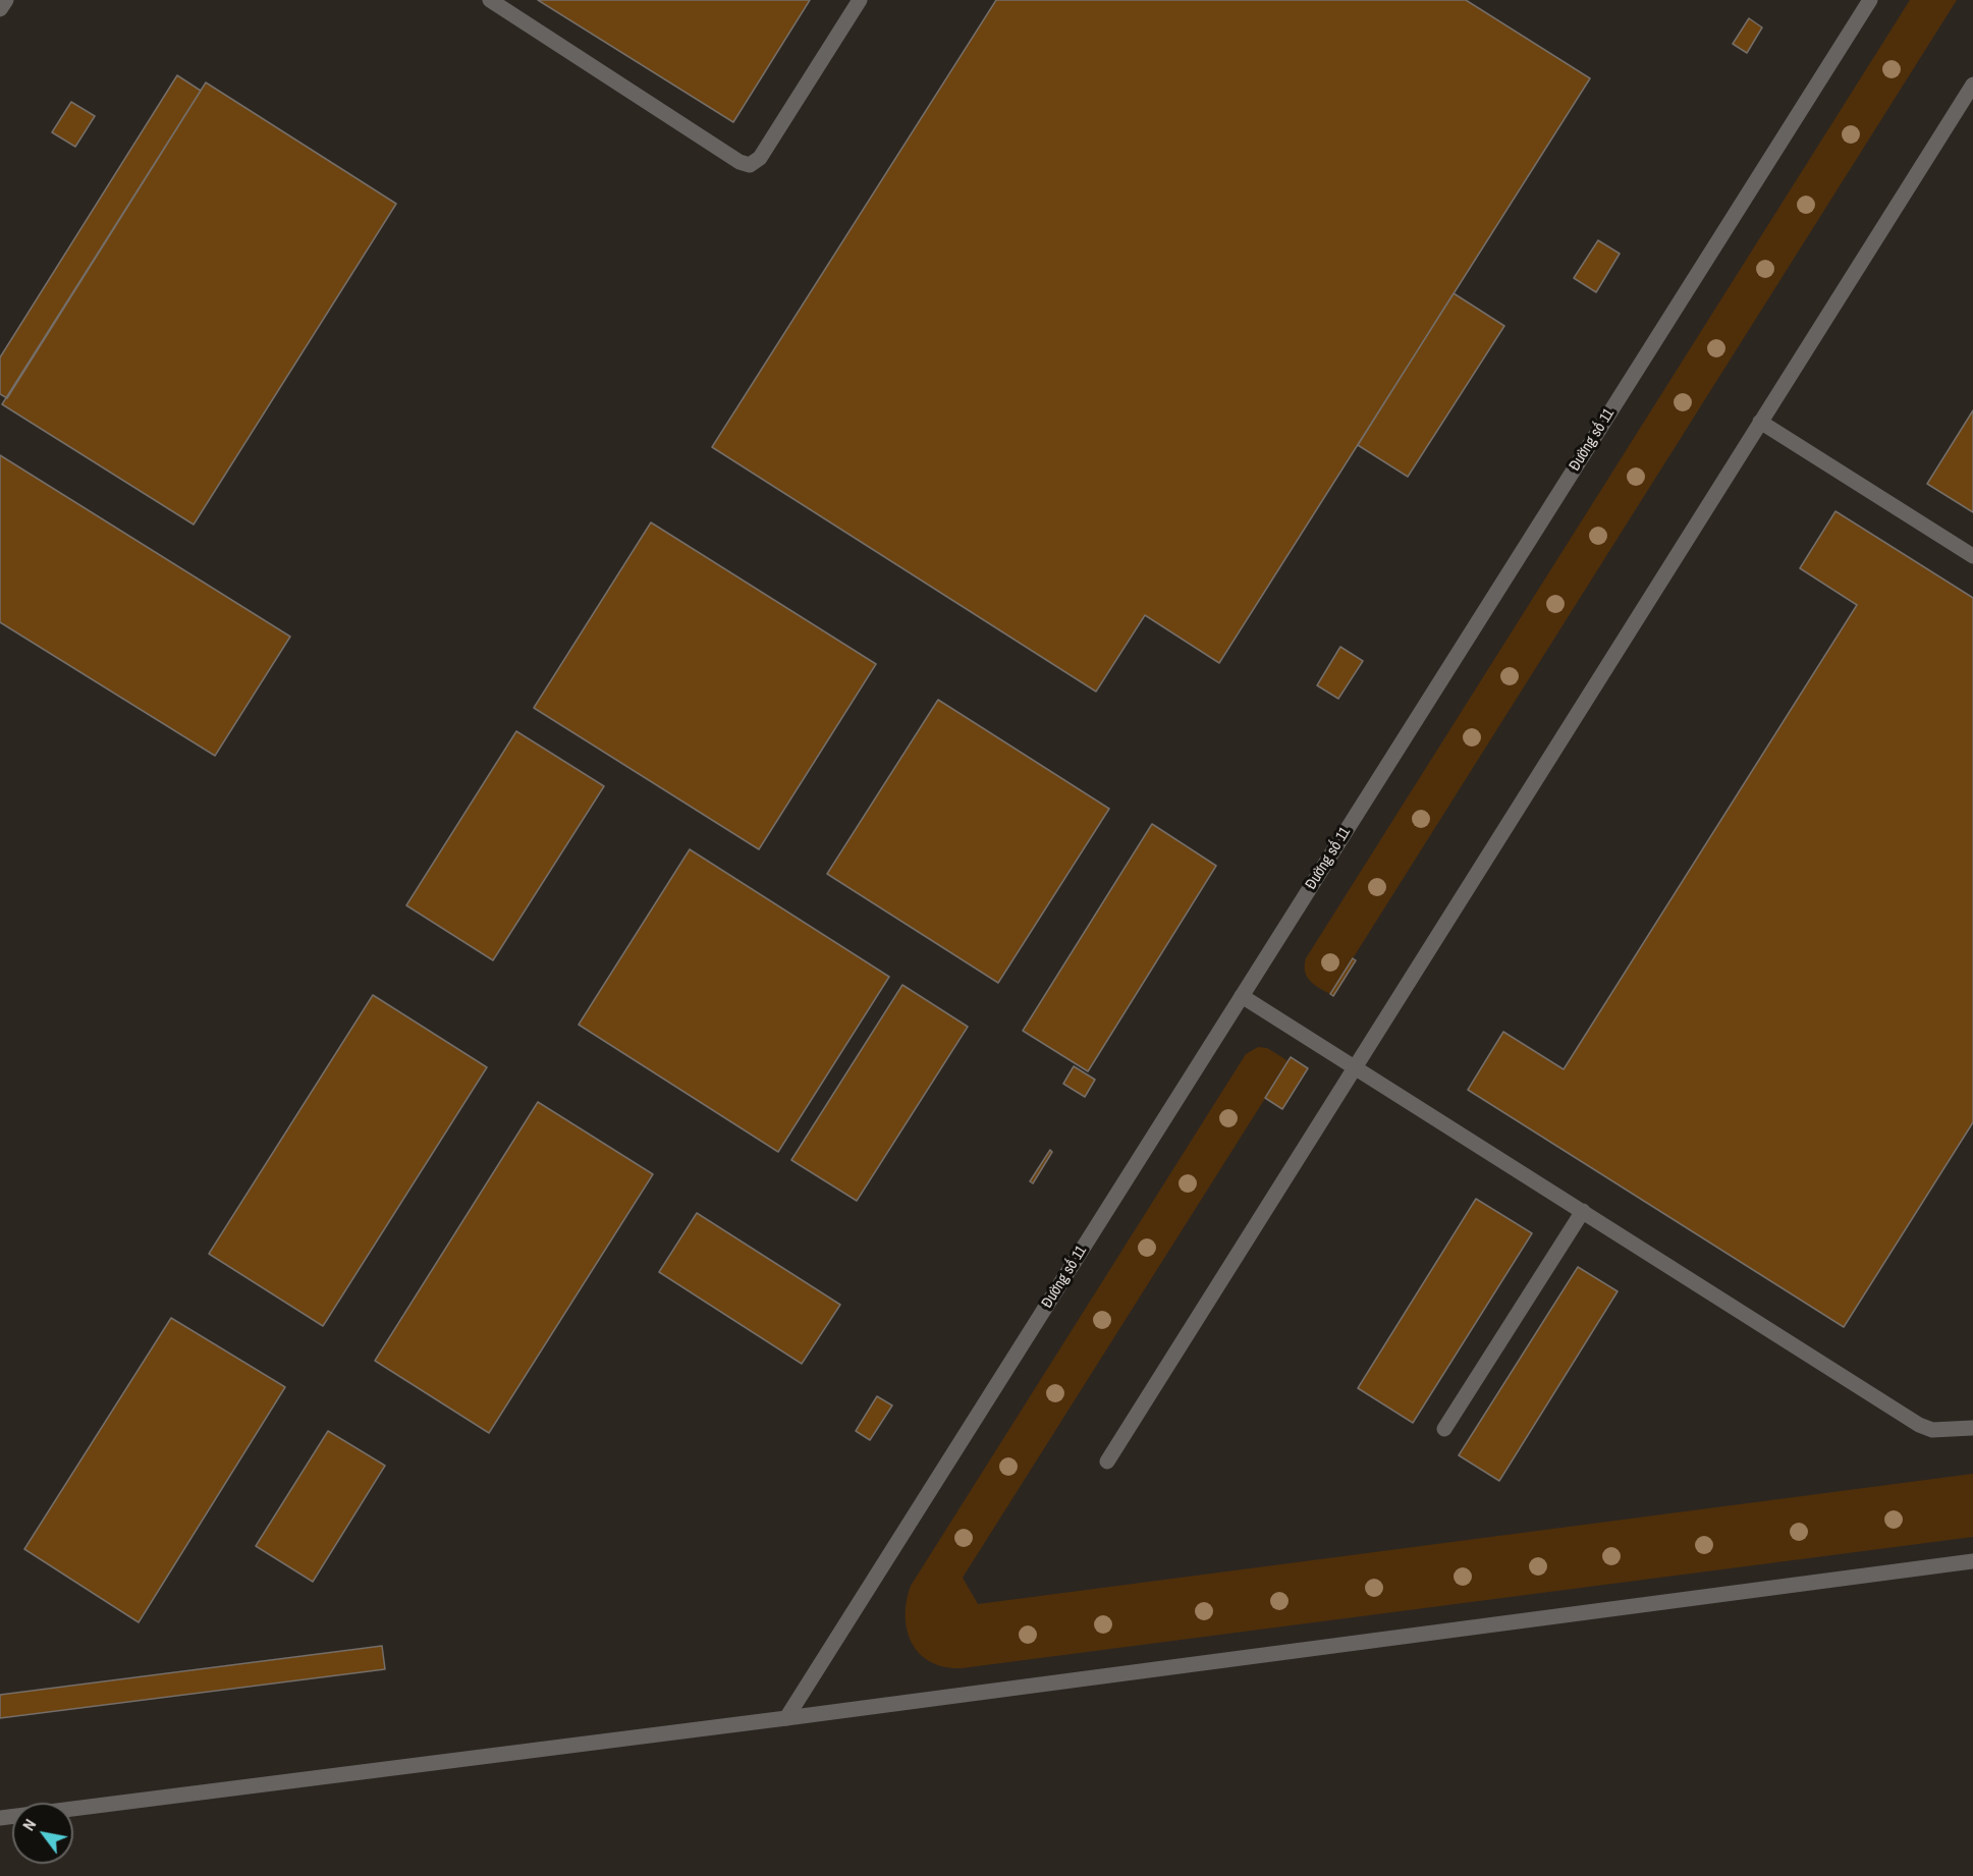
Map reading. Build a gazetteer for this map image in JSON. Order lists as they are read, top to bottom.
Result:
{
  "streets": {
    "street": ["Đường số 11"]
  },
  "north": "top left"
}
